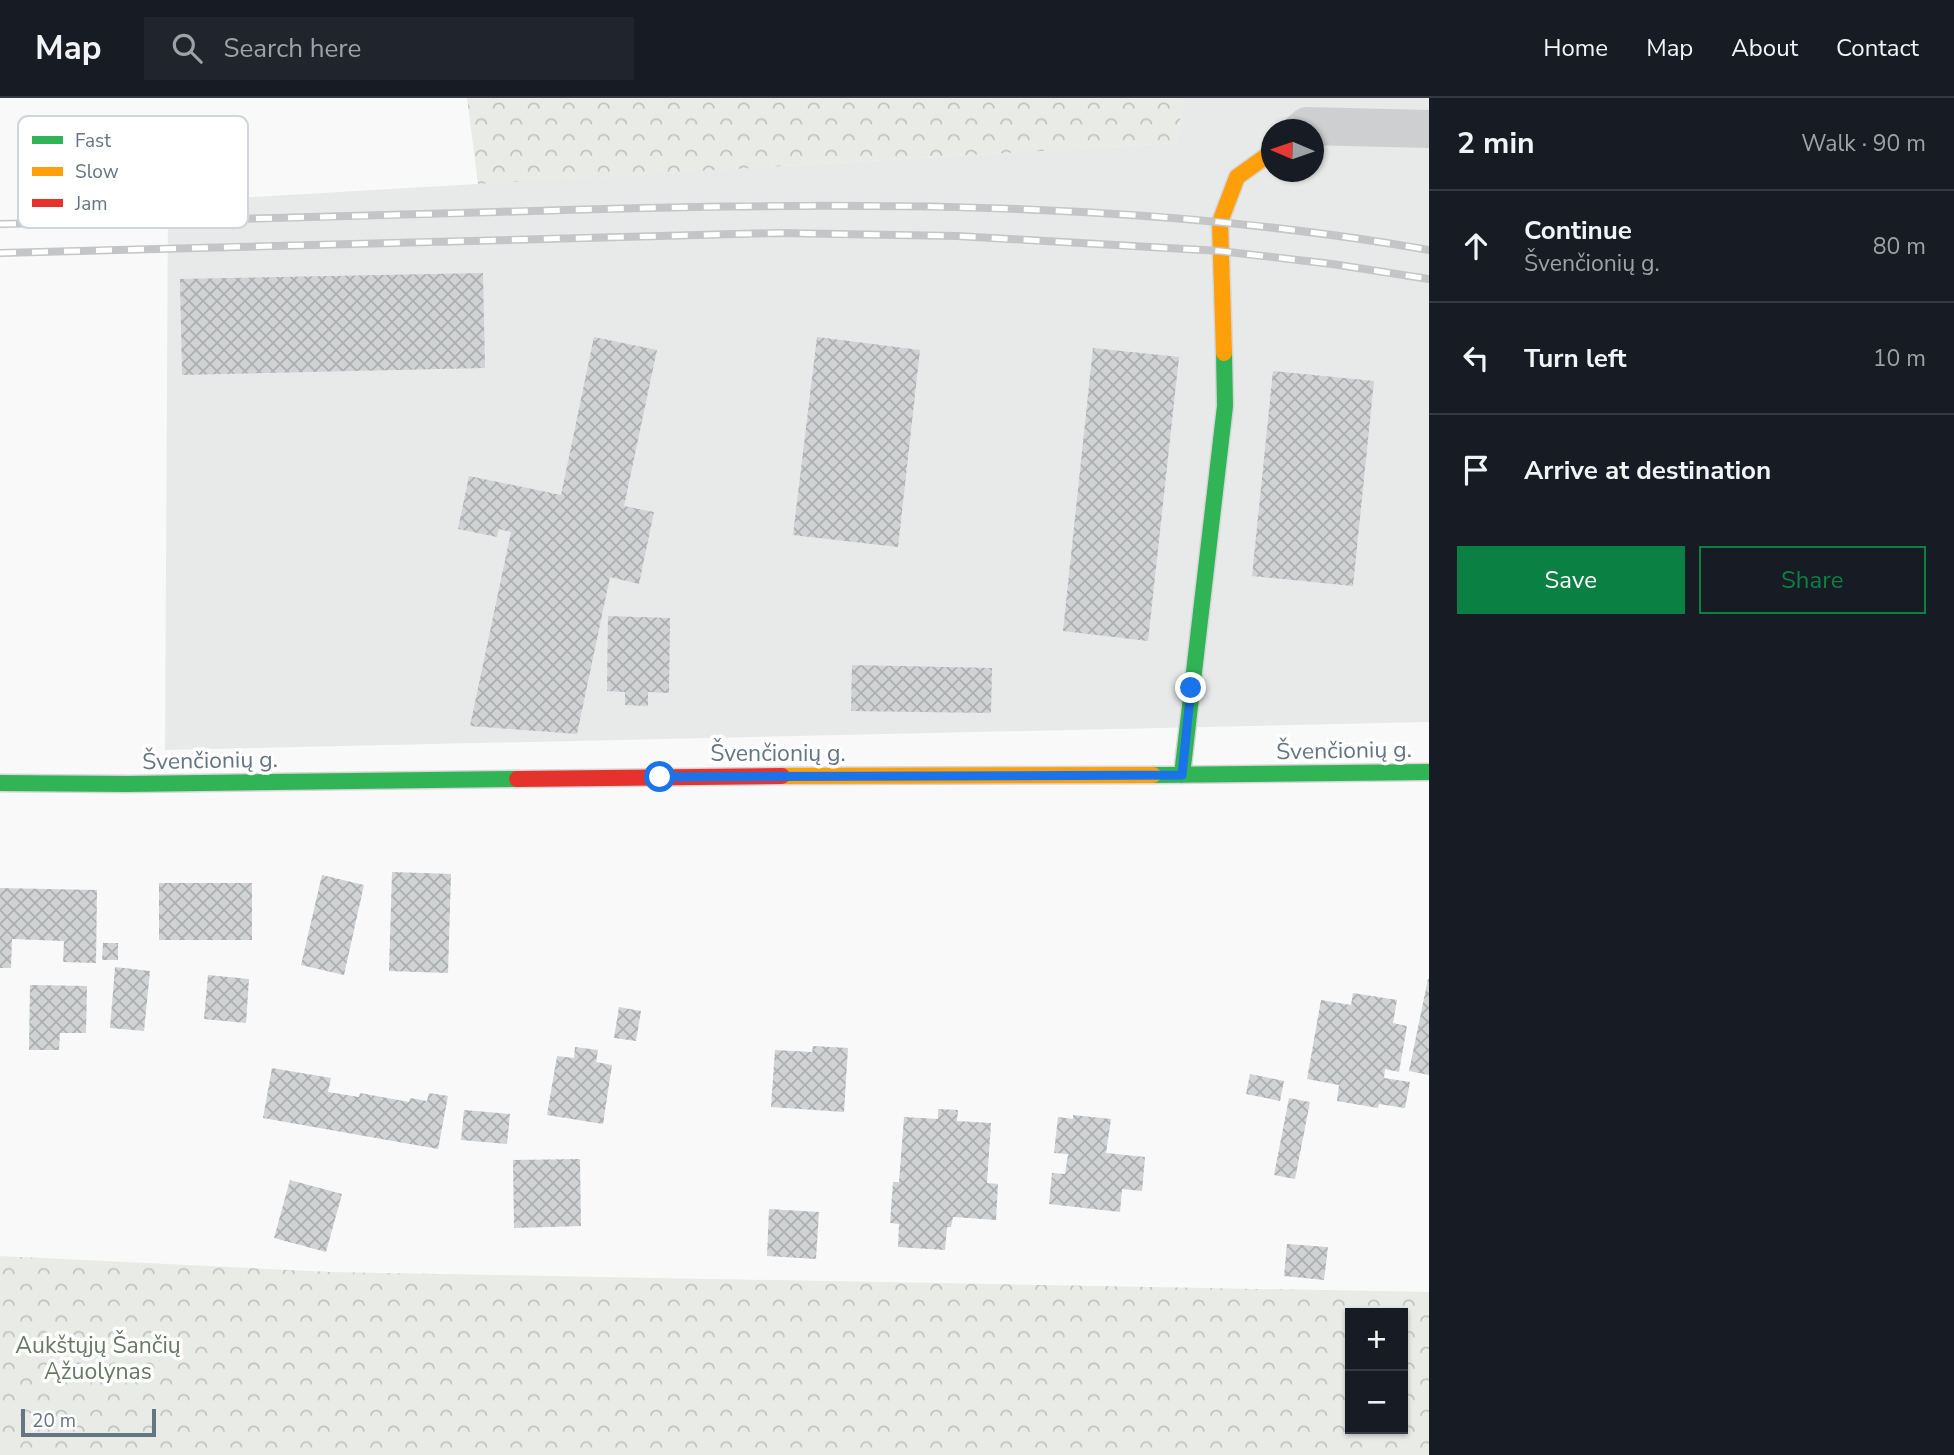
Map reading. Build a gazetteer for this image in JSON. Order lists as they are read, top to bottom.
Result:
{
  "streets": {
    "street": ["Švenčionių g."]
  },
  "parks": ["Aukštųjų Šančių Ąžuolynas"],
  "legend": ["Fast", "Slow", "Jam"],
  "scale_bar": "20 m",
  "north": "left",
  "page": {
    "header": "Map",
    "search": "Search here",
    "nav": [
      "Home",
      "Map",
      "About",
      "Contact"
    ],
    "heading": ["2 min", "Walk · 90 m"],
    "list": [
      ["Continue", "Švenčionių g.", "80 m"],
      ["Turn left", "10 m"],
      "Arrive at destination"
    ],
    "buttons": ["Save", "Share"],
    "map_buttons": ["+", "−"],
    "scale": "20 m"
  }
}
